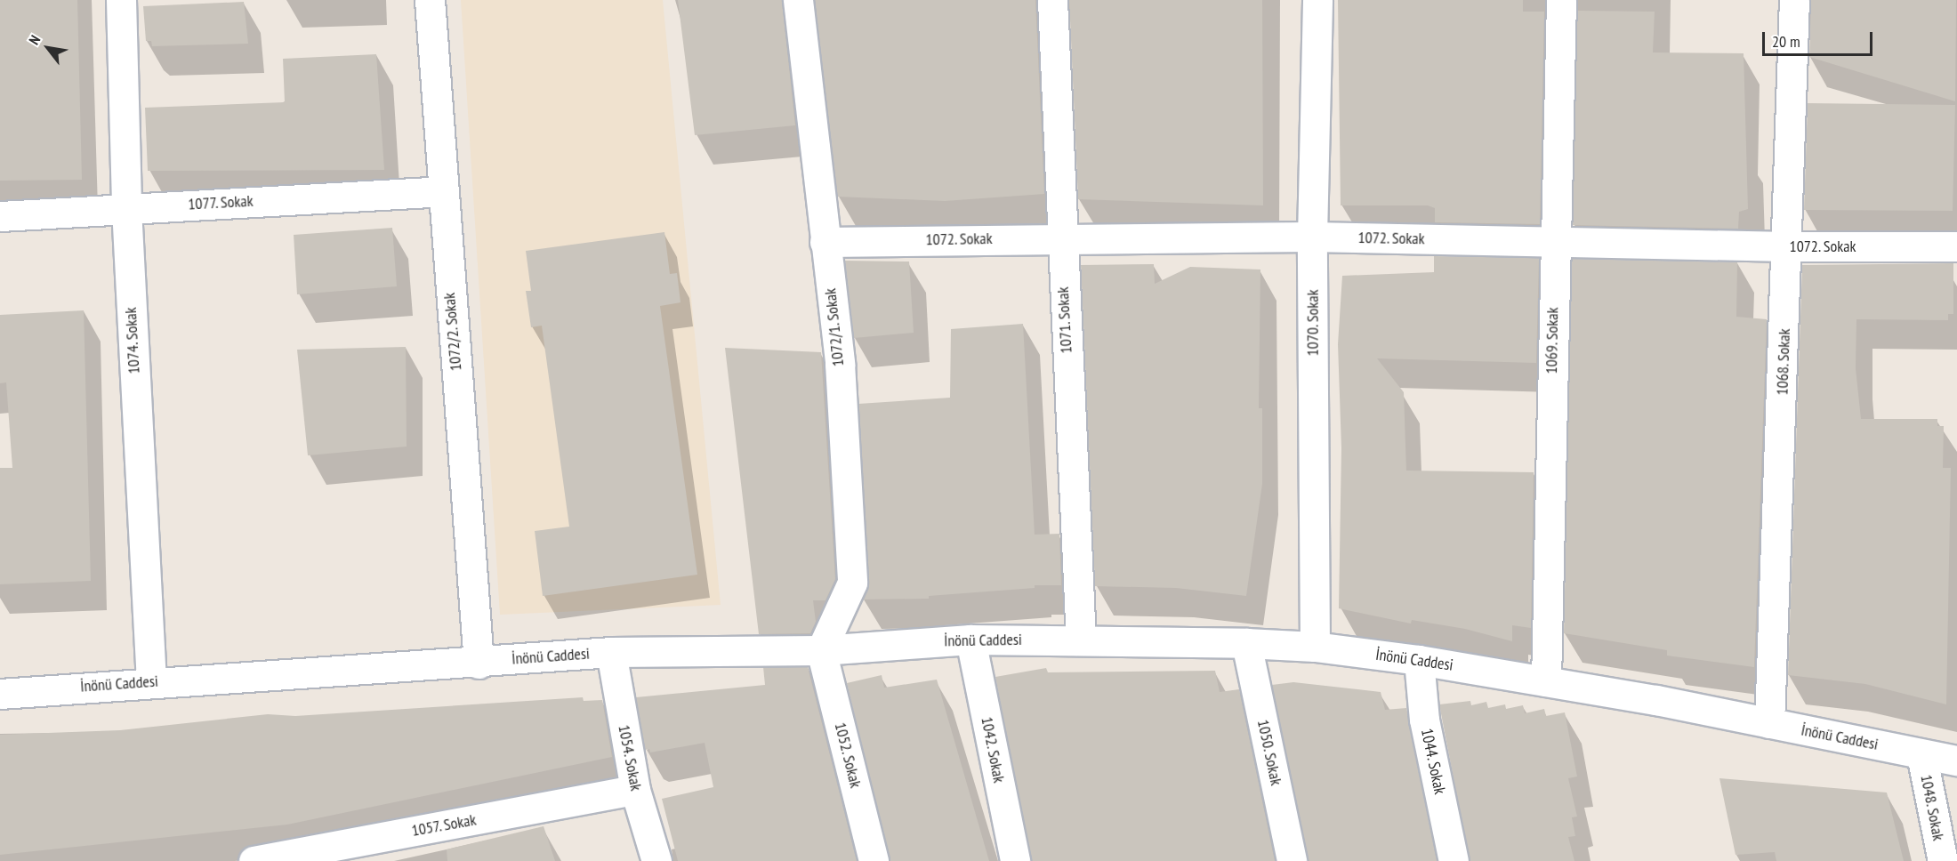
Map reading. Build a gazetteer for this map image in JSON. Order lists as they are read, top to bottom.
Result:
{
  "streets": {
    "street": [
      "1077. Sokak",
      "1072. Sokak",
      "1071. Sokak",
      "1070. Sokak",
      "1072/1. Sokak",
      "1072/2. Sokak",
      "1074. Sokak",
      "1069. Sokak",
      "1068. Sokak",
      "İnönü Caddesi",
      "1042. Sokak",
      "1050. Sokak",
      "1052. Sokak",
      "1054. Sokak",
      "1044. Sokak",
      "1048. Sokak",
      "1057. Sokak"
    ]
  },
  "crossings": [
    ["1077. Sokak", "1072/2. Sokak"],
    ["1077. Sokak", "1074. Sokak"],
    ["1072. Sokak", "1071. Sokak"],
    ["1072. Sokak", "1070. Sokak"],
    ["1072. Sokak", "1072/1. Sokak"],
    ["1072. Sokak", "1069. Sokak"],
    ["1072. Sokak", "1068. Sokak"],
    ["1071. Sokak", "İnönü Caddesi"],
    ["1070. Sokak", "İnönü Caddesi"],
    ["1072/1. Sokak", "İnönü Caddesi"],
    ["1072/1. Sokak", "1052. Sokak"],
    ["1072/2. Sokak", "İnönü Caddesi"],
    ["1074. Sokak", "İnönü Caddesi"],
    ["1069. Sokak", "İnönü Caddesi"],
    ["1068. Sokak", "İnönü Caddesi"],
    ["İnönü Caddesi", "1042. Sokak"],
    ["İnönü Caddesi", "1050. Sokak"],
    ["İnönü Caddesi", "1052. Sokak"],
    ["İnönü Caddesi", "1054. Sokak"],
    ["İnönü Caddesi", "1044. Sokak"],
    ["İnönü Caddesi", "1048. Sokak"],
    ["1054. Sokak", "1057. Sokak"]
  ],
  "scale_bar": "20 m",
  "north": "top left"
}
